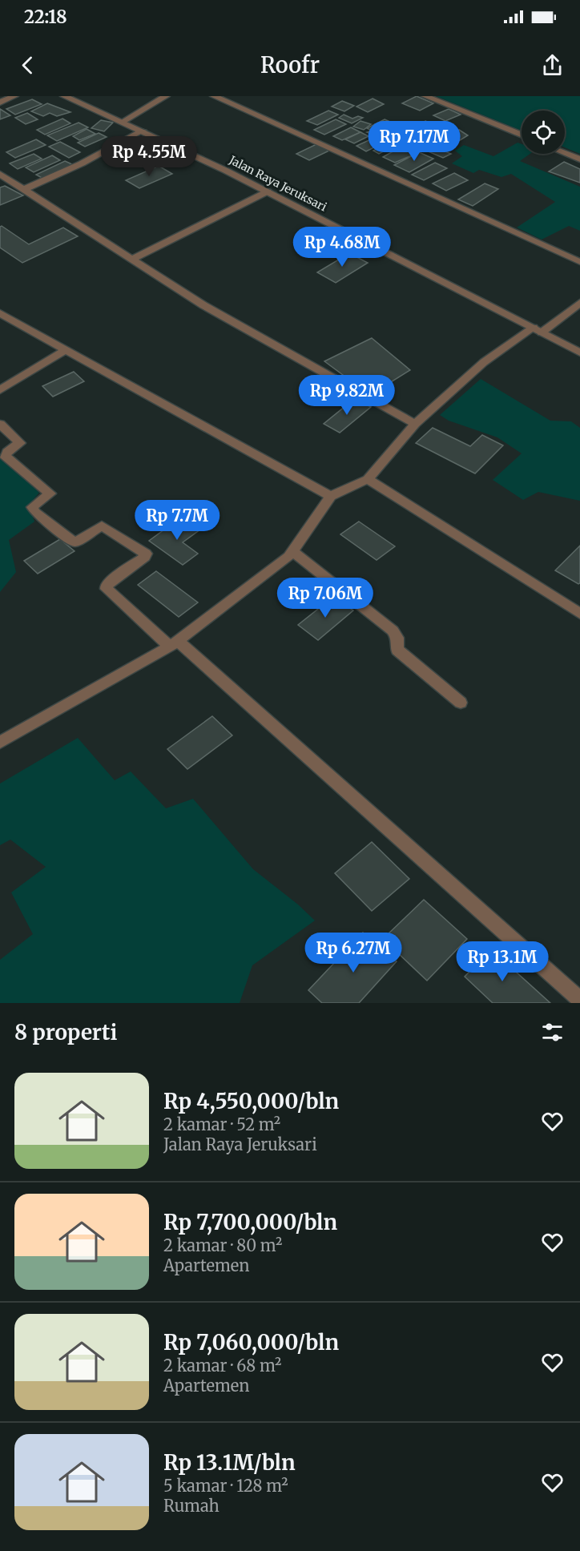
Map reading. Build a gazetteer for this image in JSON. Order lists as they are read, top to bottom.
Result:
{
  "streets": {
    "street": ["Jalan Raya Jeruksari"]
  },
  "page": {
    "status": "22:18",
    "header": "Roofr",
    "price": [
      "Rp 7.17M",
      "Rp 4.55M",
      "Rp 4.68M",
      "Rp 9.82M",
      "Rp 7.7M",
      "Rp 7.06M",
      "Rp 6.27M",
      "Rp 13.1M"
    ],
    "heading": "8 properti",
    "list": [
      {
        "name": "Rp 4,550,000/bln",
        "note": "2 kamar · 52 m² · Jalan Raya Jeruksari"
      },
      {
        "name": "Rp 7,700,000/bln",
        "note": "2 kamar · 80 m² · Apartemen"
      },
      {
        "name": "Rp 7,060,000/bln",
        "note": "2 kamar · 68 m² · Apartemen"
      },
      {
        "name": "Rp 13.1M/bln",
        "note": "5 kamar · 128 m² · Rumah"
      }
    ]
  }
}
